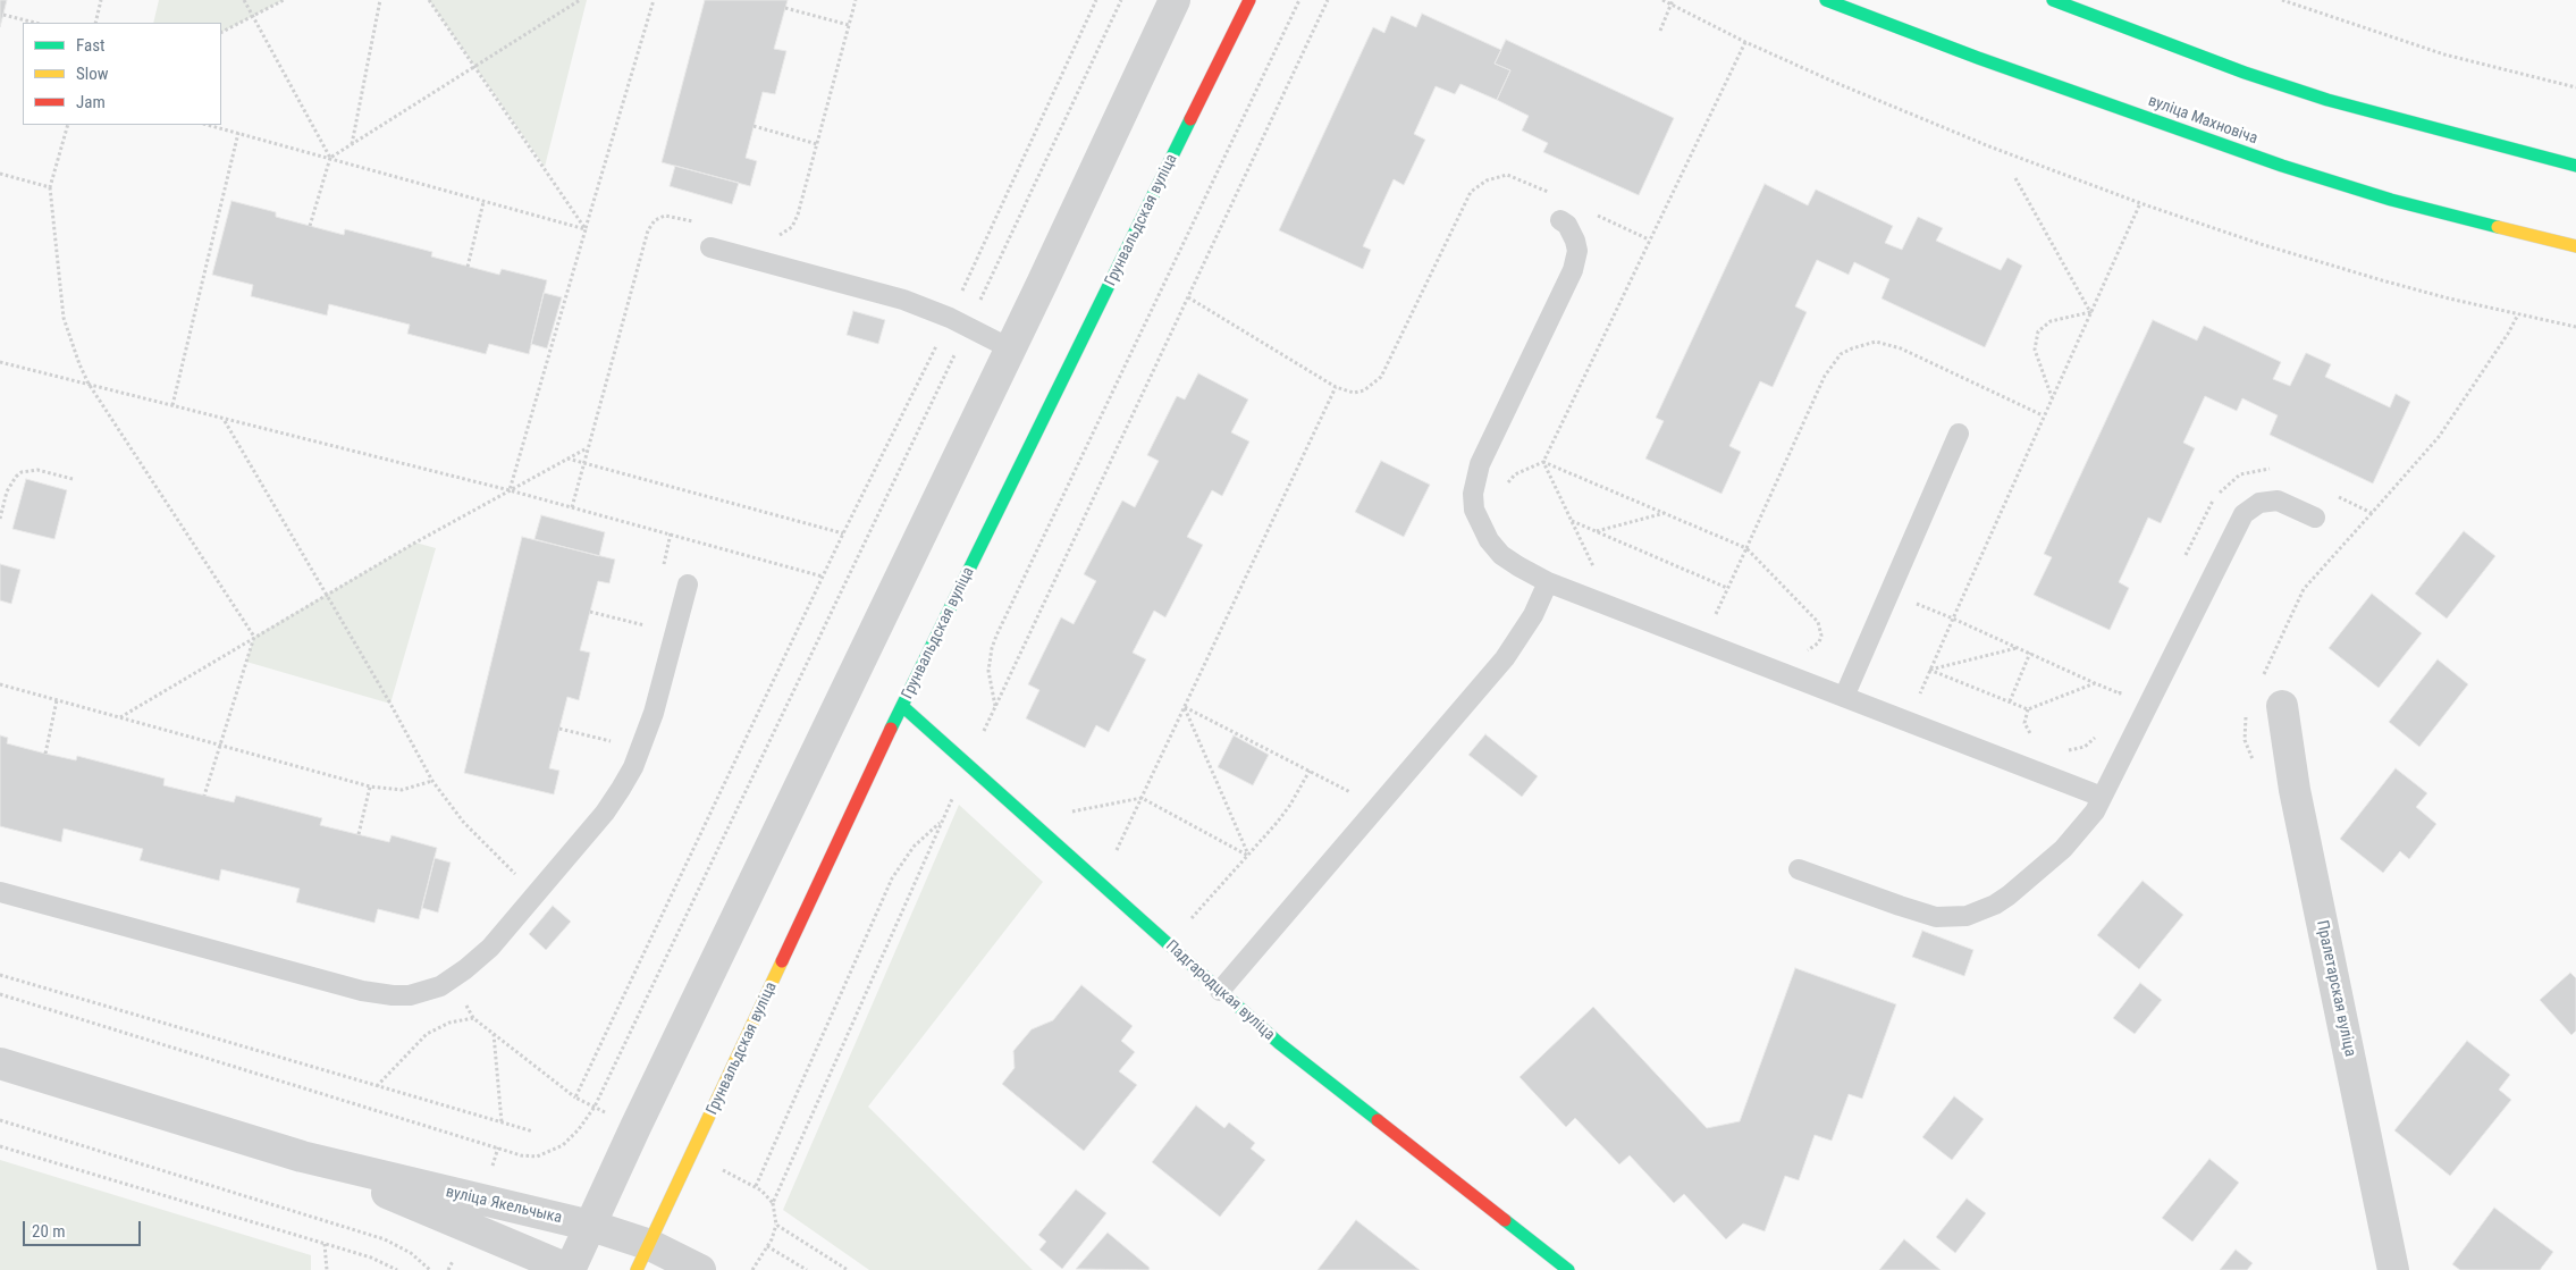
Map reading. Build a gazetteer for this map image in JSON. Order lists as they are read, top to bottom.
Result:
{
  "streets": {
    "street": [
      "вуліца Махновіча",
      "Грунвальдская вуліца",
      "Пралетарская вуліца",
      "Падгародцкая вуліца",
      "вуліца Якельчыка"
    ]
  },
  "crossings": [
    ["Грунвальдская вуліца", "Падгародцкая вуліца"],
    ["Грунвальдская вуліца", "вуліца Якельчыка"]
  ],
  "legend": ["Fast", "Slow", "Jam"],
  "scale_bar": "20 m"
}
